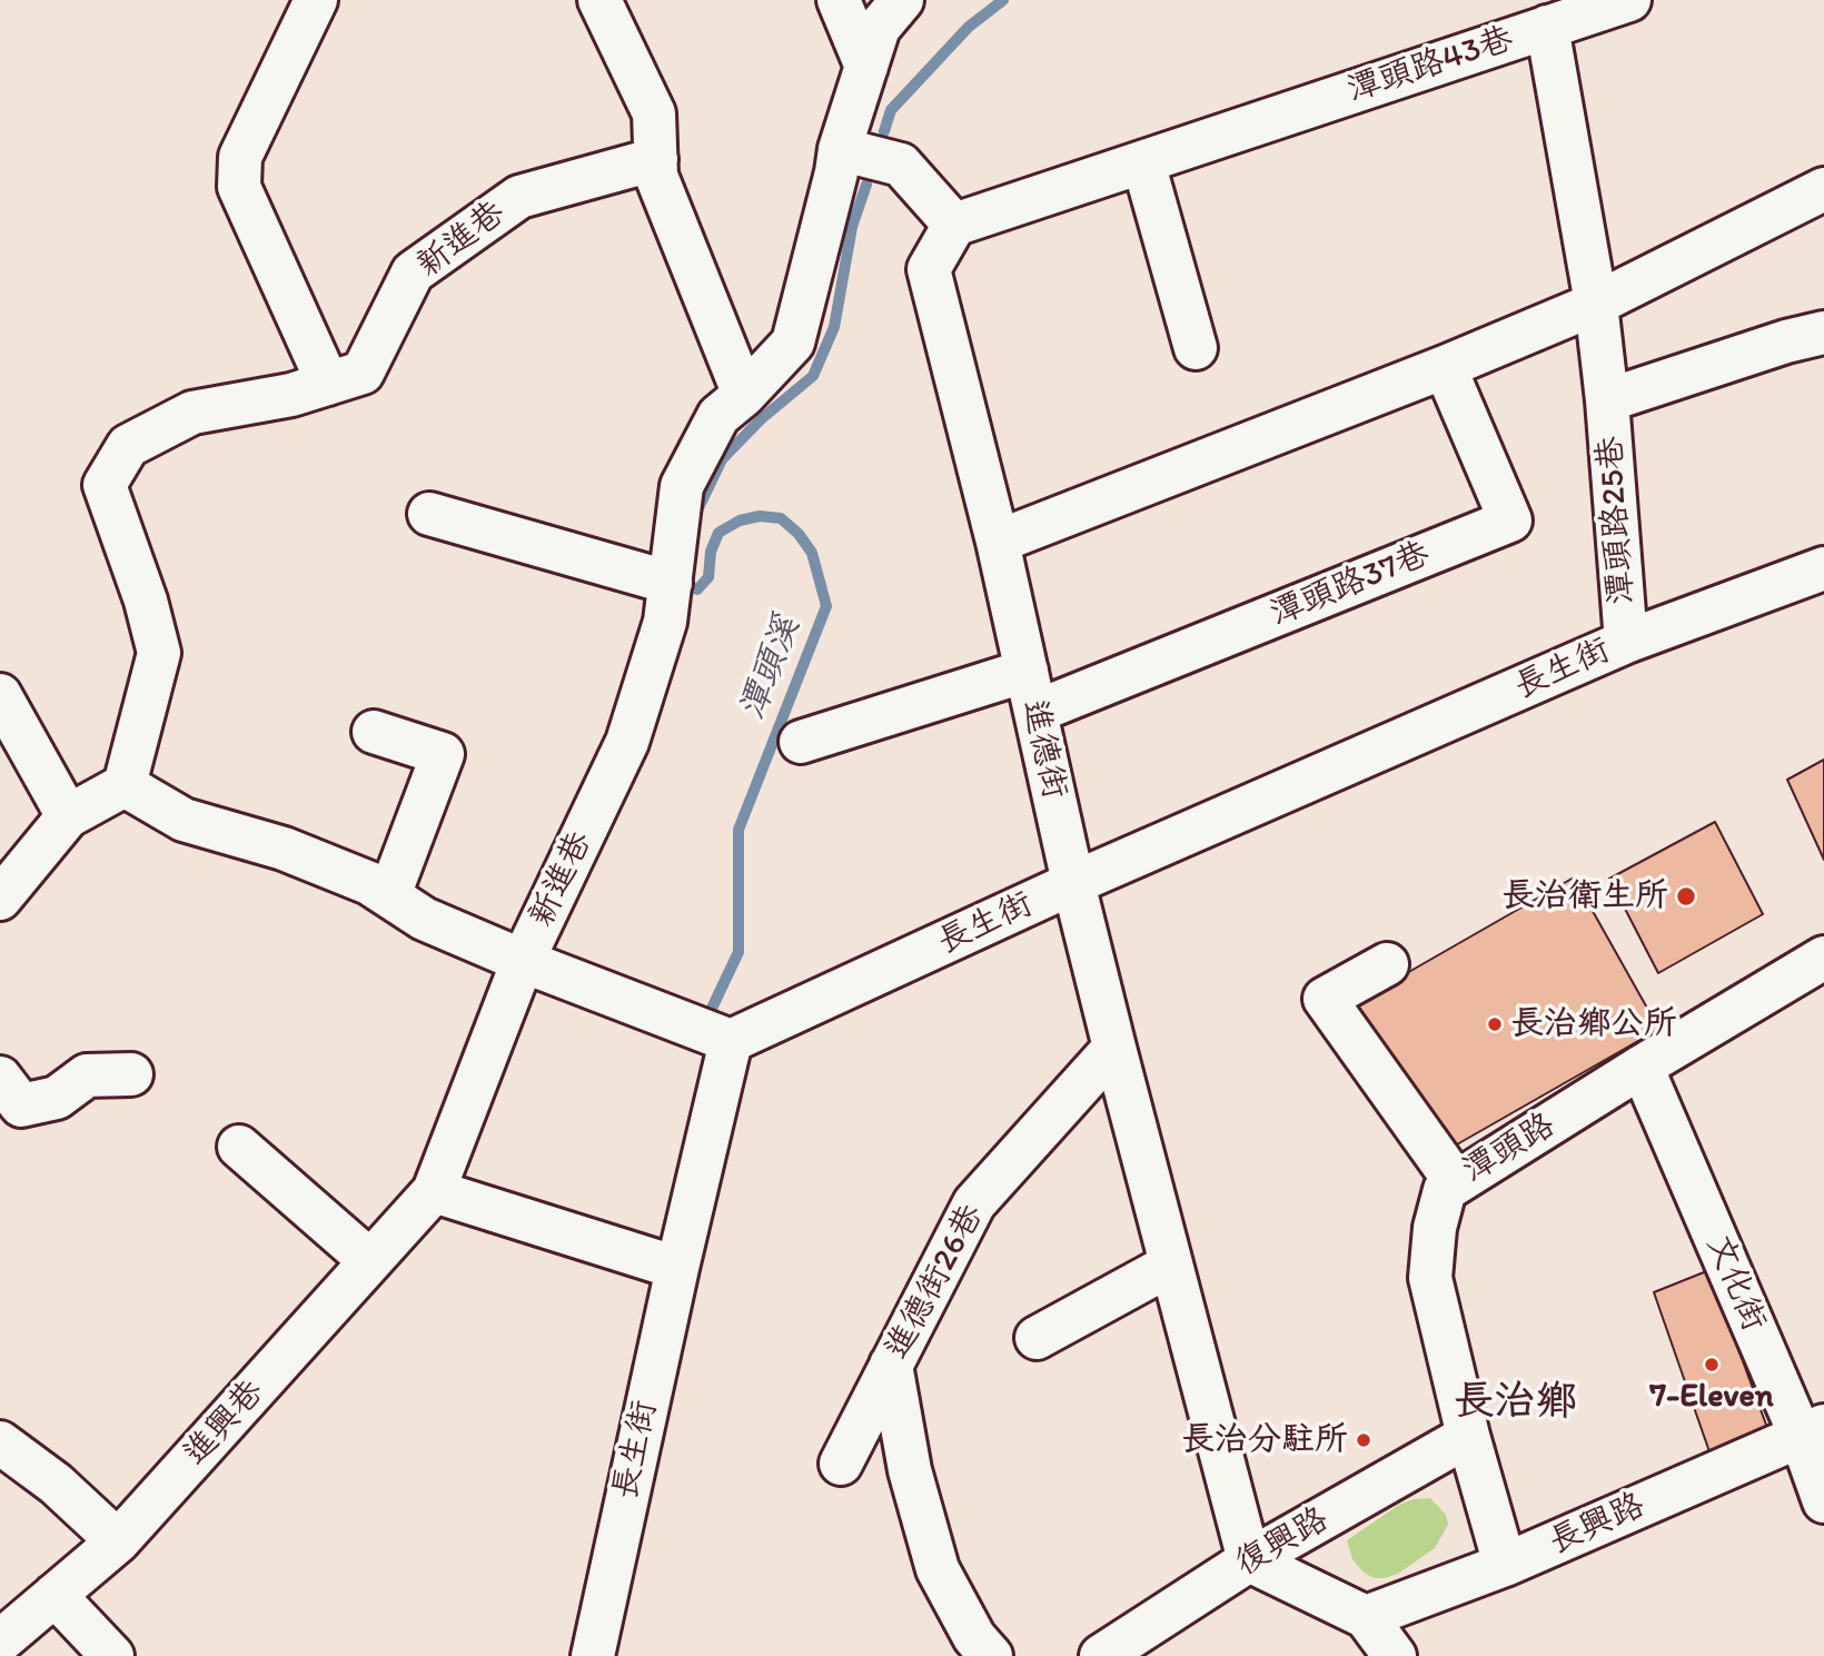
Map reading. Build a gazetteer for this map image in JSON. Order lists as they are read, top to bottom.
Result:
{
  "streets": {
    "street": [
      "潭頭路43巷",
      "新進巷",
      "潭頭路25巷",
      "潭頭路37巷",
      "長生街",
      "進德街",
      "潭頭路",
      "進德街26巷",
      "文化街",
      "進興巷",
      "長興路",
      "復興路"
    ]
  },
  "crossings": [
    ["潭頭路43巷", "潭頭路25巷"],
    ["新進巷", "進興巷"],
    ["潭頭路25巷", "長生街"],
    ["潭頭路37巷", "進德街"],
    ["長生街", "進德街"],
    ["進德街", "進德街26巷"],
    ["進德街", "復興路"],
    ["潭頭路", "文化街"],
    ["潭頭路", "長興路"],
    ["潭頭路", "復興路"],
    ["文化街", "長興路"]
  ],
  "districts": ["長治鄉"],
  "water": ["潭頭溪"],
  "places": [
    "長治衛生所",
    "長治鄉公所",
    "7-Eleven",
    "長治分駐所"
  ]
}
